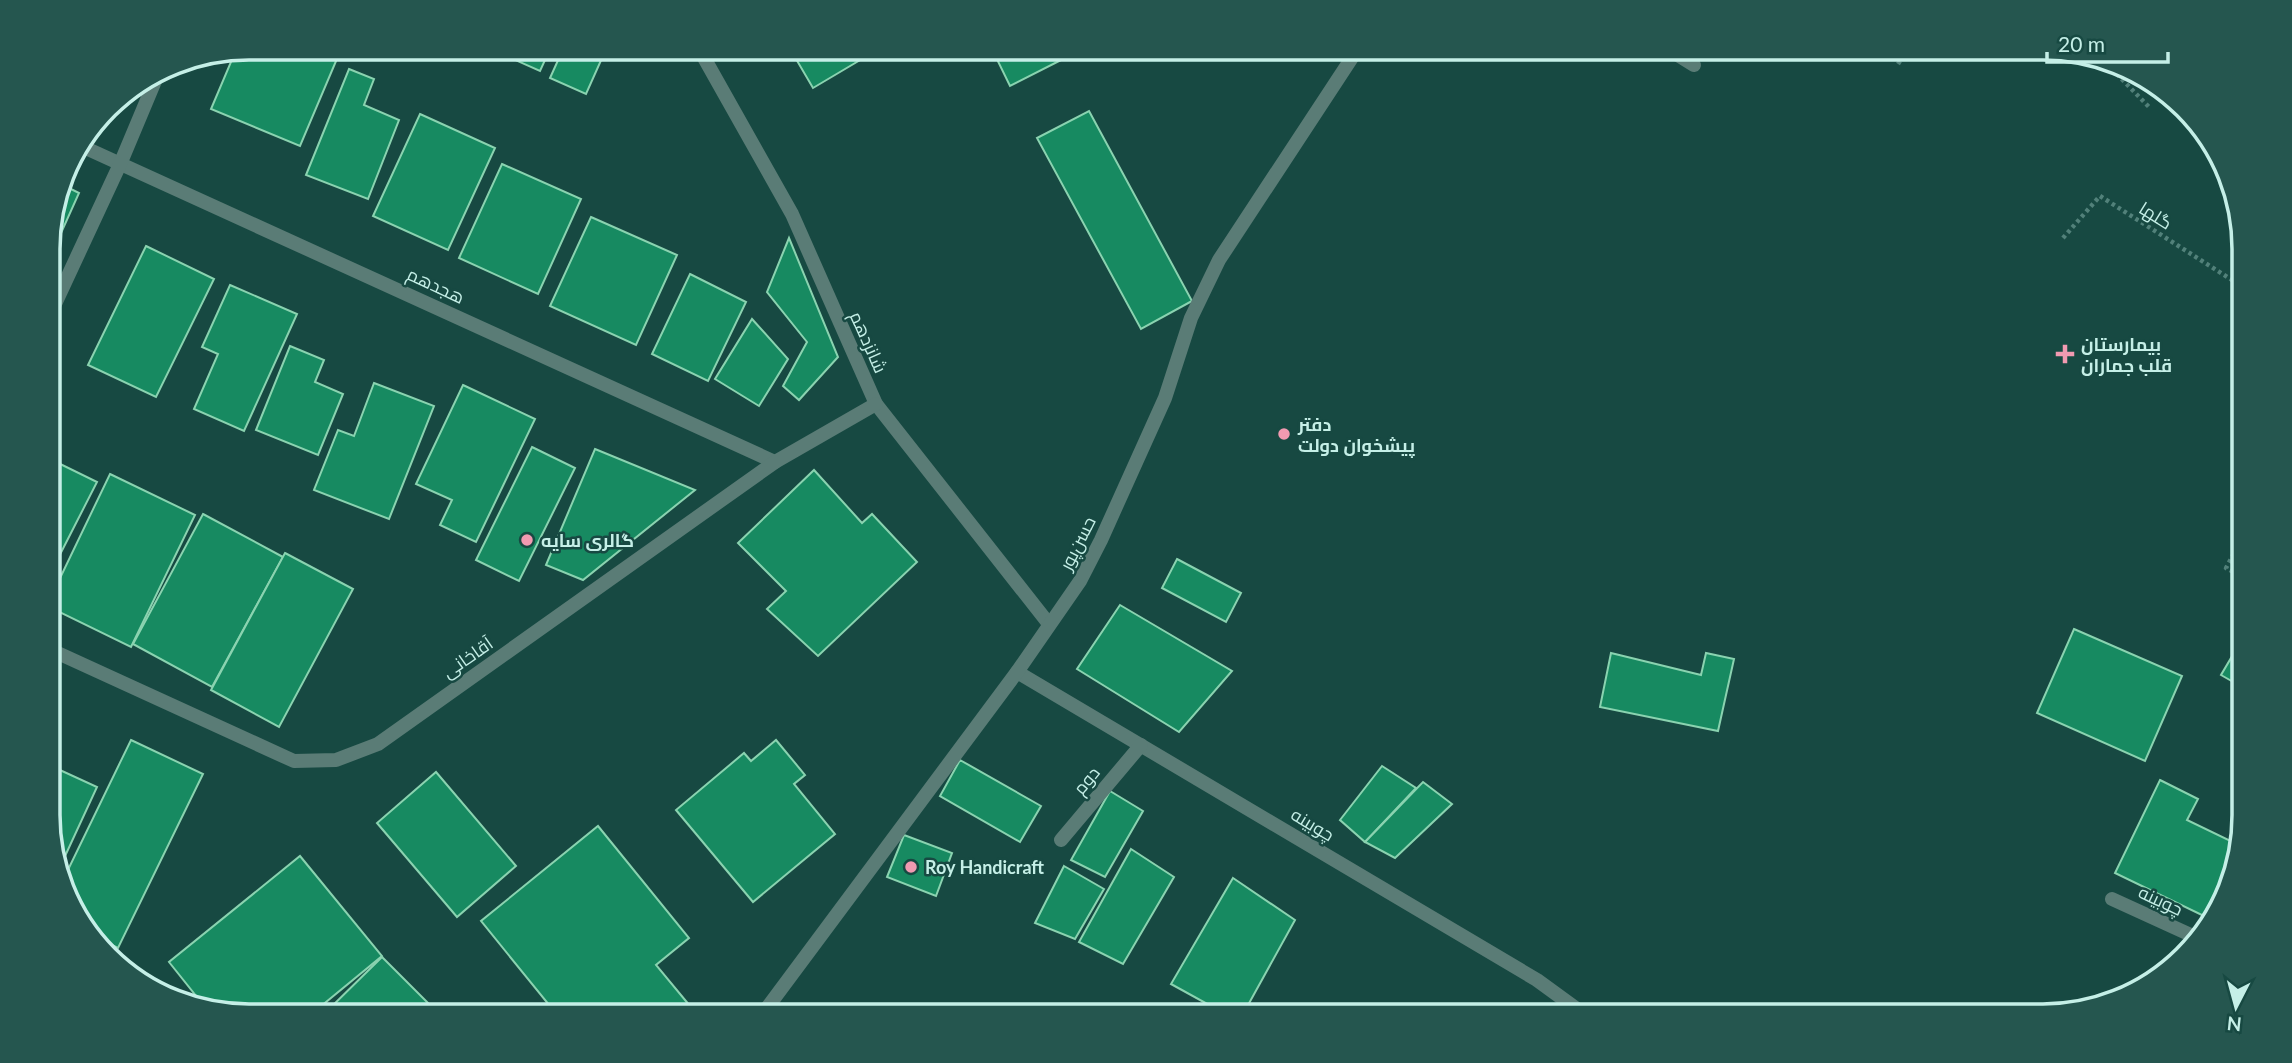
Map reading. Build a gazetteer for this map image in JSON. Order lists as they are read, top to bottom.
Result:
{
  "streets": {
    "street": [
      "هجدهم",
      "شانزدهم",
      "حسن‌پور",
      "آقاخانی",
      "دوم",
      "چوبینه"
    ],
    "path": ["گلها"]
  },
  "crossings": [
    ["هجدهم", "آقاخانی"],
    ["شانزدهم", "حسن‌پور"],
    ["شانزدهم", "آقاخانی"],
    ["حسن‌پور", "چوبینه"],
    ["دوم", "چوبینه"]
  ],
  "places": {
    "health": ["بیمارستان قلب جماران"],
    "other": ["دفتر پیشخوان دولت", "گالری سایه", "Roy Handicraft"]
  },
  "scale_bar": "20 m",
  "north": "bottom"
}
